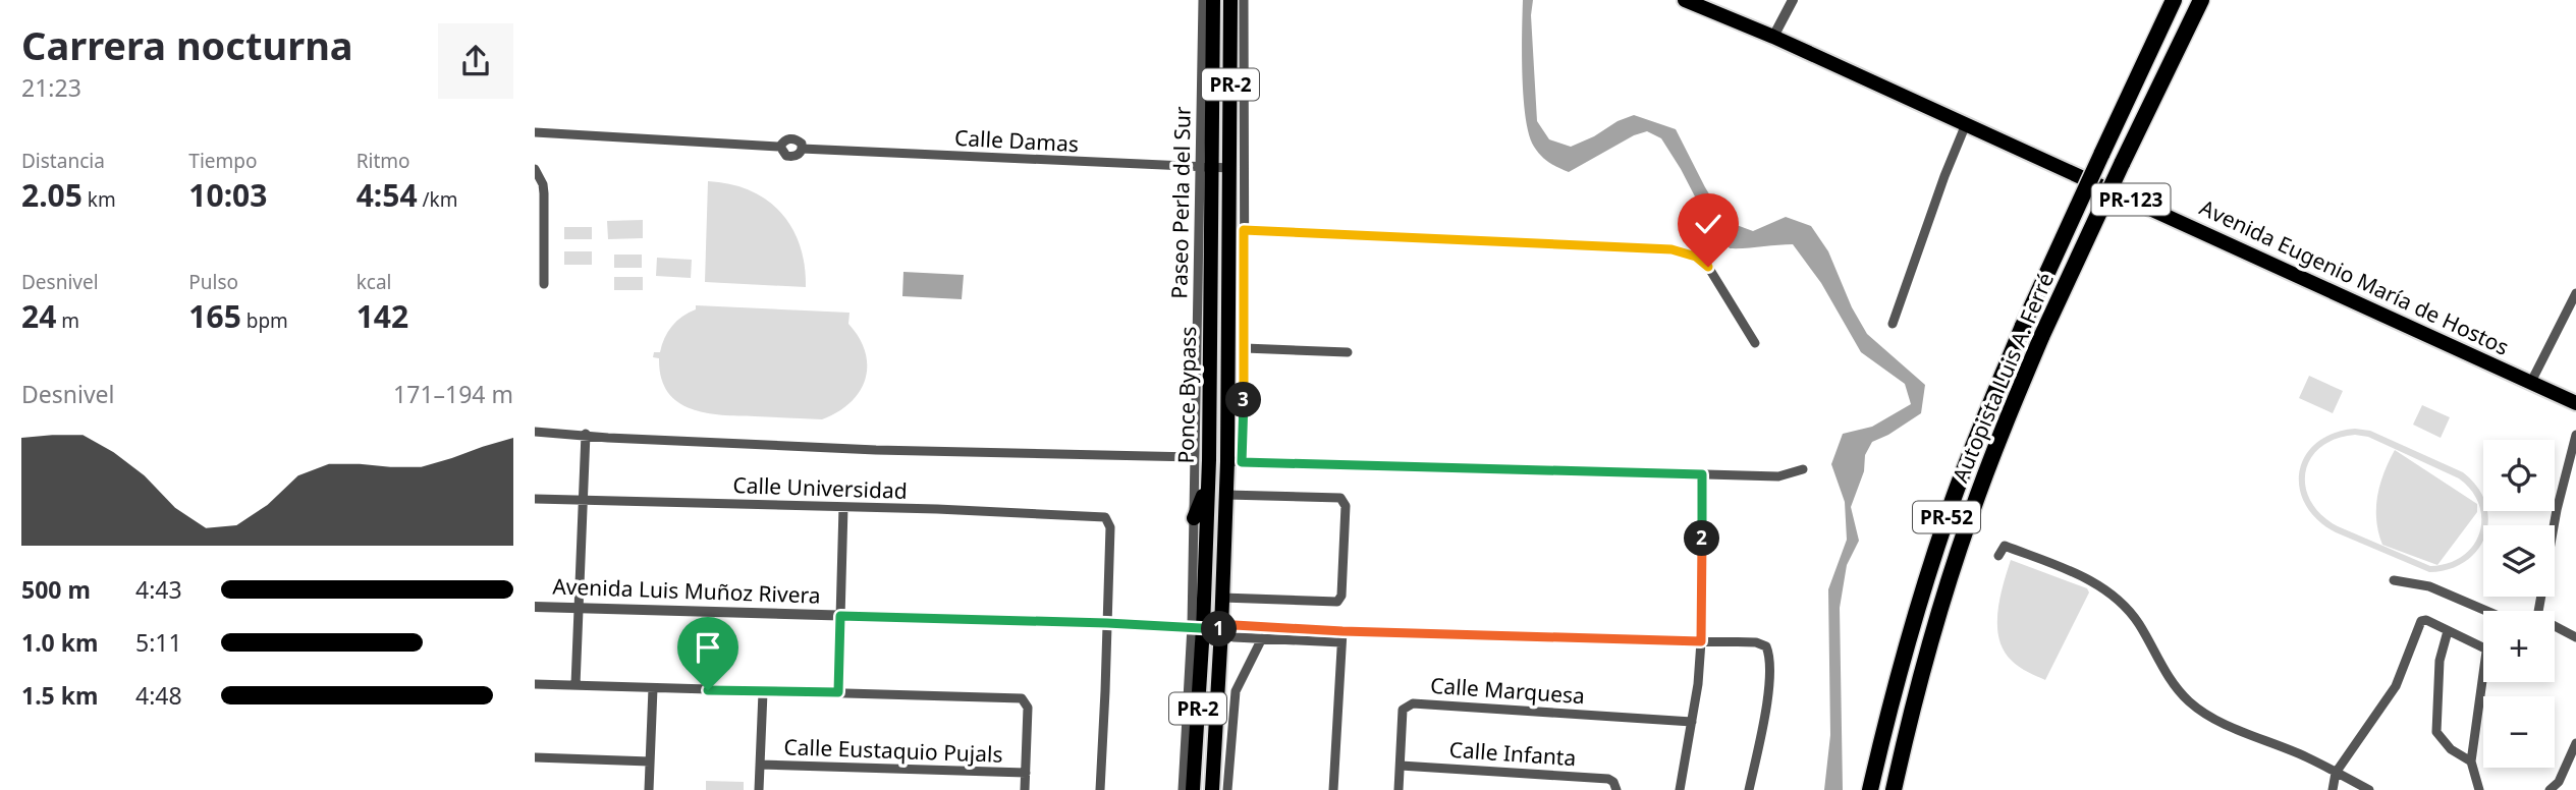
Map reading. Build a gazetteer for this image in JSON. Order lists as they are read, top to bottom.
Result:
{
  "streets": {
    "highway": ["Autopista Luis A. Ferré", "PR-52"],
    "main road": [
      "PR-2",
      "PR-123",
      "Avenida Eugenio María de Hostos",
      "Ponce Bypass"
    ],
    "street": [
      "Calle Damas",
      "Paseo Perla del Sur",
      "Calle Universidad",
      "Avenida Luis Muñoz Rivera",
      "Calle Marquesa",
      "Calle Eustaquio Pujals",
      "Calle Infanta"
    ]
  },
  "crossings": [
    ["Calle Damas", "Paseo Perla del Sur"],
    ["Calle Damas", "Ponce Bypass"],
    ["Paseo Perla del Sur", "Ponce Bypass"],
    ["Paseo Perla del Sur", "Avenida Luis Muñoz Rivera"],
    ["Ponce Bypass", "Avenida Luis Muñoz Rivera"],
    ["Calle Universidad", "Avenida Luis Muñoz Rivera"],
    ["Calle Marquesa", "Calle Infanta"]
  ],
  "page": {
    "heading": ["Carrera nocturna", "21:23"],
    "stats": [
      ["Distancia", "2.05 km"],
      ["Tiempo", "10:03"],
      ["Ritmo", "4:54 /km"],
      ["Desnivel", "24 m"],
      ["Pulso", "165 bpm"],
      ["kcal", "142"]
    ],
    "chart": ["Desnivel", "171–194 m"],
    "pins": ["3", "2", "1"],
    "map_buttons": ["+", "−"],
    "list": [
      {
        "name": "500 m",
        "note": "4:43"
      },
      {
        "name": "1.0 km",
        "note": "5:11"
      },
      {
        "name": "1.5 km",
        "note": "4:48"
      }
    ]
  }
}
